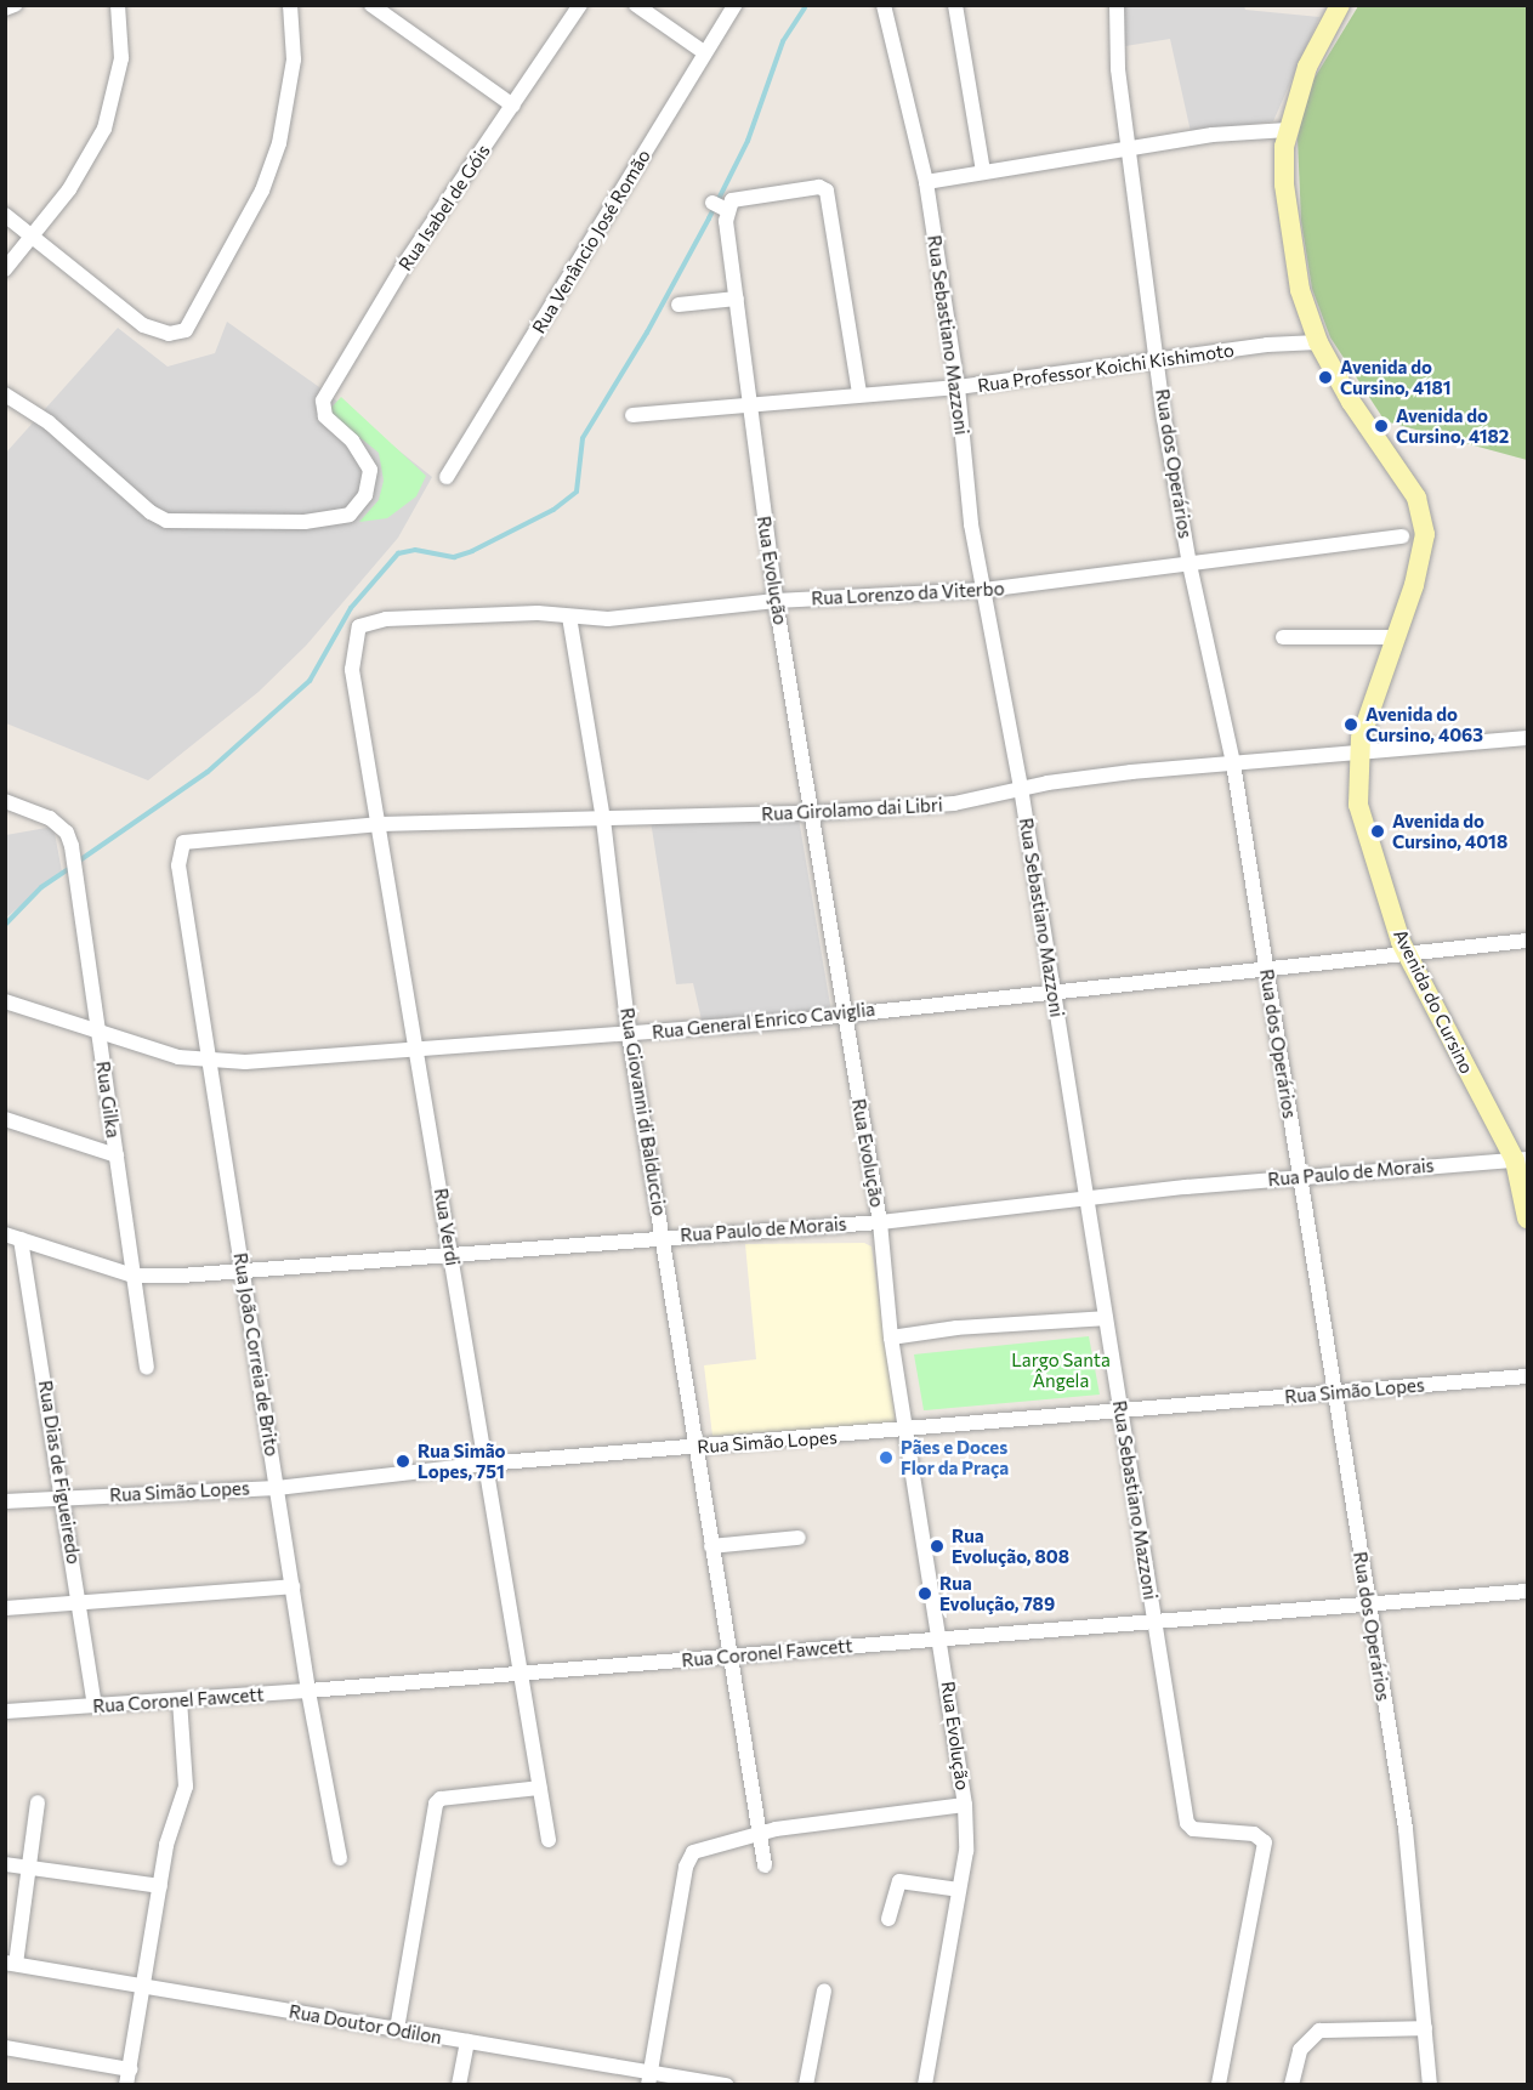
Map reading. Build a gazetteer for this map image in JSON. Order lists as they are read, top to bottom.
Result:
{
  "streets": {
    "main road": ["Avenida do Cursino"],
    "street": [
      "Rua Isabel de Góis",
      "Rua Venâncio José Romão",
      "Rua Sebastiano Mazzoni",
      "Rua Professor Koichi Kishimoto",
      "Rua dos Operários",
      "Rua Evolução",
      "Rua Lorenzo da Viterbo",
      "Rua Girolamo dai Libri",
      "Rua General Enrico Caviglia",
      "Rua Gilka",
      "Rua Giovanni di Balduccio",
      "Rua Paulo de Morais",
      "Rua Verdi",
      "Rua João Correia de Brito",
      "Rua Simão Lopes",
      "Rua Dias de Figueiredo",
      "Rua Coronel Fawcett",
      "Rua Doutor Odilon"
    ]
  },
  "crossings": [
    ["Rua Sebastiano Mazzoni", "Rua Professor Koichi Kishimoto"],
    ["Rua Sebastiano Mazzoni", "Rua Lorenzo da Viterbo"],
    ["Rua Sebastiano Mazzoni", "Rua Girolamo dai Libri"],
    ["Rua Sebastiano Mazzoni", "Rua General Enrico Caviglia"],
    ["Rua Sebastiano Mazzoni", "Rua Paulo de Morais"],
    ["Rua Sebastiano Mazzoni", "Rua Simão Lopes"],
    ["Rua Sebastiano Mazzoni", "Rua Coronel Fawcett"],
    ["Rua Professor Koichi Kishimoto", "Rua dos Operários"],
    ["Rua Professor Koichi Kishimoto", "Rua Evolução"],
    ["Rua Professor Koichi Kishimoto", "Avenida do Cursino"],
    ["Rua dos Operários", "Rua Lorenzo da Viterbo"],
    ["Rua dos Operários", "Rua Girolamo dai Libri"],
    ["Rua dos Operários", "Rua General Enrico Caviglia"],
    ["Rua dos Operários", "Rua Paulo de Morais"],
    ["Rua dos Operários", "Rua Simão Lopes"],
    ["Rua dos Operários", "Rua Coronel Fawcett"],
    ["Rua Evolução", "Rua Lorenzo da Viterbo"],
    ["Rua Evolução", "Rua Girolamo dai Libri"],
    ["Rua Evolução", "Rua General Enrico Caviglia"],
    ["Rua Evolução", "Rua Paulo de Morais"],
    ["Rua Evolução", "Rua Simão Lopes"],
    ["Rua Evolução", "Rua Coronel Fawcett"],
    ["Rua Lorenzo da Viterbo", "Rua Giovanni di Balduccio"],
    ["Rua Lorenzo da Viterbo", "Rua Verdi"],
    ["Rua Girolamo dai Libri", "Avenida do Cursino"],
    ["Rua Girolamo dai Libri", "Rua Giovanni di Balduccio"],
    ["Rua Girolamo dai Libri", "Rua Verdi"],
    ["Rua Girolamo dai Libri", "Rua João Correia de Brito"],
    ["Avenida do Cursino", "Rua General Enrico Caviglia"],
    ["Avenida do Cursino", "Rua Paulo de Morais"],
    ["Rua General Enrico Caviglia", "Rua Gilka"],
    ["Rua General Enrico Caviglia", "Rua Giovanni di Balduccio"],
    ["Rua General Enrico Caviglia", "Rua Verdi"],
    ["Rua General Enrico Caviglia", "Rua João Correia de Brito"],
    ["Rua Gilka", "Rua Paulo de Morais"],
    ["Rua Giovanni di Balduccio", "Rua Paulo de Morais"],
    ["Rua Giovanni di Balduccio", "Rua Simão Lopes"],
    ["Rua Giovanni di Balduccio", "Rua Coronel Fawcett"],
    ["Rua Paulo de Morais", "Rua Verdi"],
    ["Rua Paulo de Morais", "Rua João Correia de Brito"],
    ["Rua Paulo de Morais", "Rua Dias de Figueiredo"],
    ["Rua Verdi", "Rua Simão Lopes"],
    ["Rua Verdi", "Rua Coronel Fawcett"],
    ["Rua João Correia de Brito", "Rua Simão Lopes"],
    ["Rua João Correia de Brito", "Rua Coronel Fawcett"],
    ["Rua Simão Lopes", "Rua Dias de Figueiredo"],
    ["Rua Dias de Figueiredo", "Rua Coronel Fawcett"]
  ],
  "parks": ["Largo Santa Ângela"],
  "places": [
    "Avenida do Cursino, 4181",
    "Avenida do Cursino, 4182",
    "Avenida do Cursino, 4063",
    "Avenida do Cursino, 4018",
    "Pães e Doces Flor da Praça",
    "Rua Simão Lopes, 751",
    "Rua Evolução, 808",
    "Rua Evolução, 789"
  ]
}
